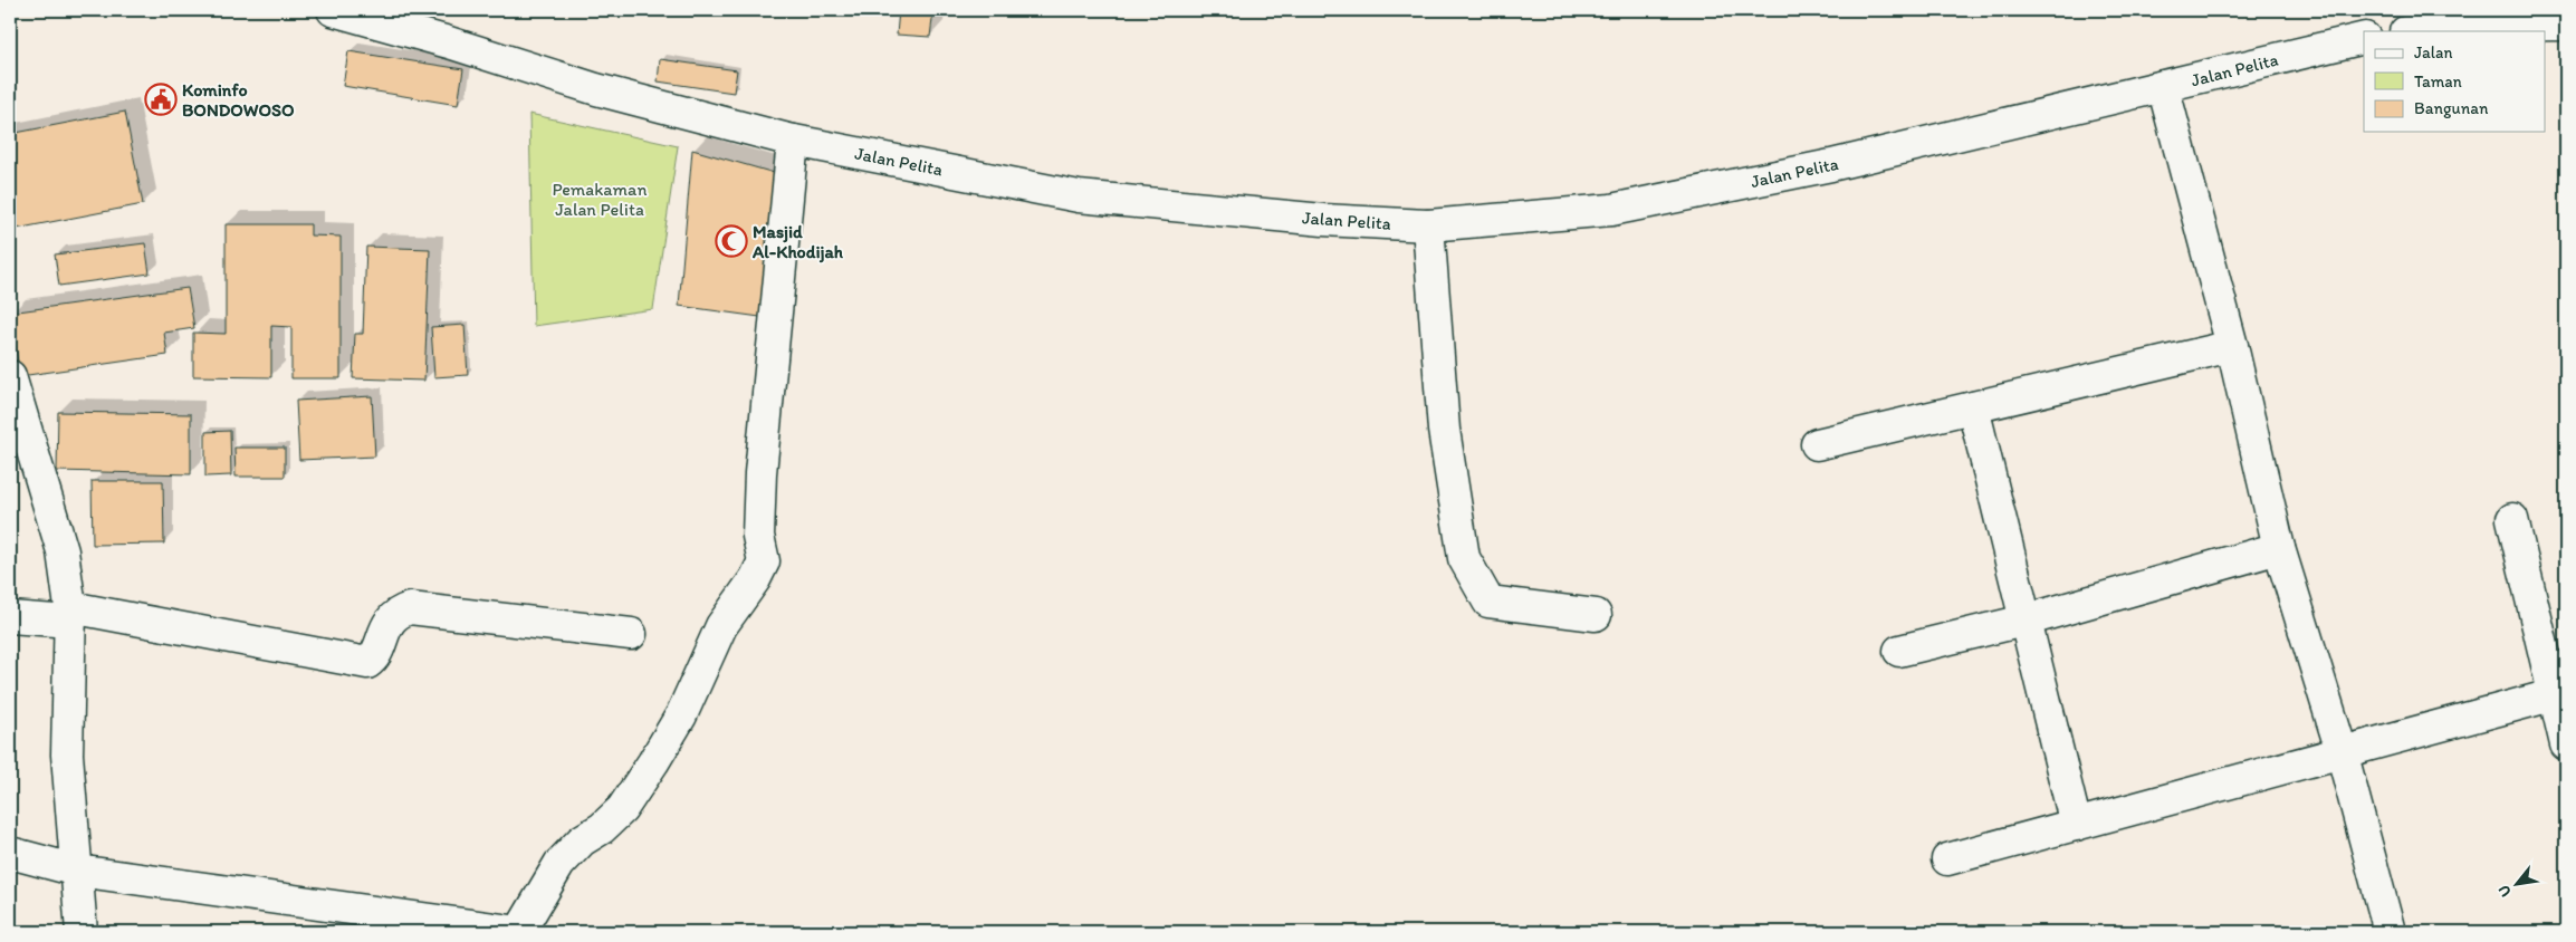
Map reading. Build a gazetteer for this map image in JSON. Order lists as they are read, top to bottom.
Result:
{
  "streets": {
    "street": ["Jalan Pelita"]
  },
  "parks": ["Pemakaman Jalan Pelita"],
  "places": {
    "public building": ["Kominfo BONDOWOSO"],
    "mosque": ["Masjid Al-Khodijah"]
  },
  "legend": ["Jalan", "Taman", "Bangunan"],
  "north": "bottom left"
}
